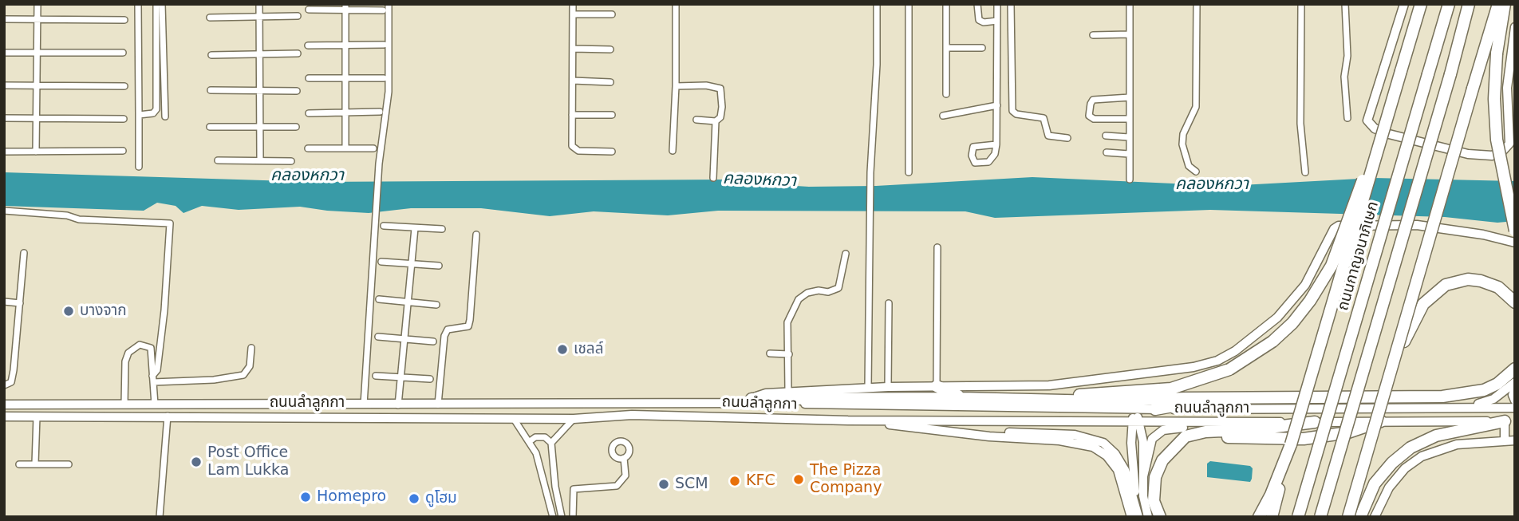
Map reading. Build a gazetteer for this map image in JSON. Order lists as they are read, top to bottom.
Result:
{
  "streets": {
    "highway": ["ถนนกาญจนาภิเษก"],
    "main road": ["ถนนลำลูกกา"]
  },
  "water": ["คลองหกวา"],
  "places": [
    "บางจาก",
    "เชลล์",
    "Post Office Lam Lukka",
    "The Pizza Company",
    "KFC",
    "SCM",
    "Homepro",
    "ดูโฮม"
  ]
}
